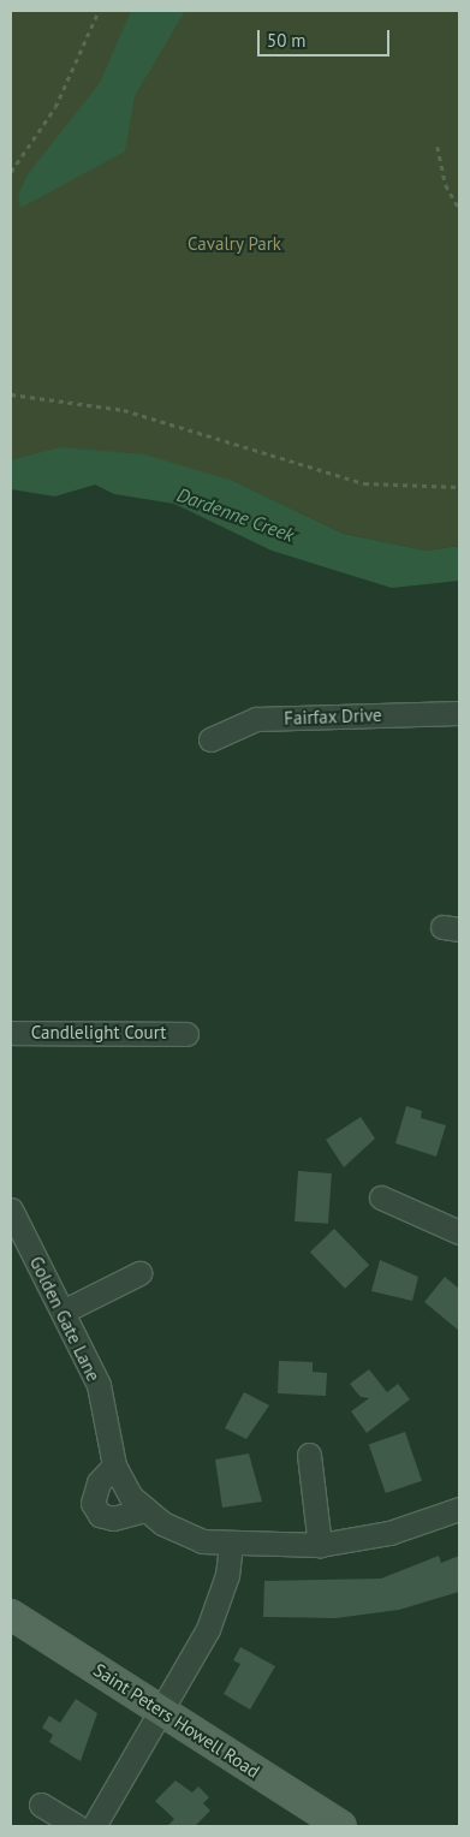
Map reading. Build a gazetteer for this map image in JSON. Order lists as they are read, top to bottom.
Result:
{
  "streets": {
    "main road": ["Saint Peters Howell Road"],
    "street": ["Fairfax Drive", "Candlelight Court", "Golden Gate Lane"]
  },
  "water": ["Dardenne Creek"],
  "parks": ["Cavalry Park"],
  "scale_bar": "50 m"
}
